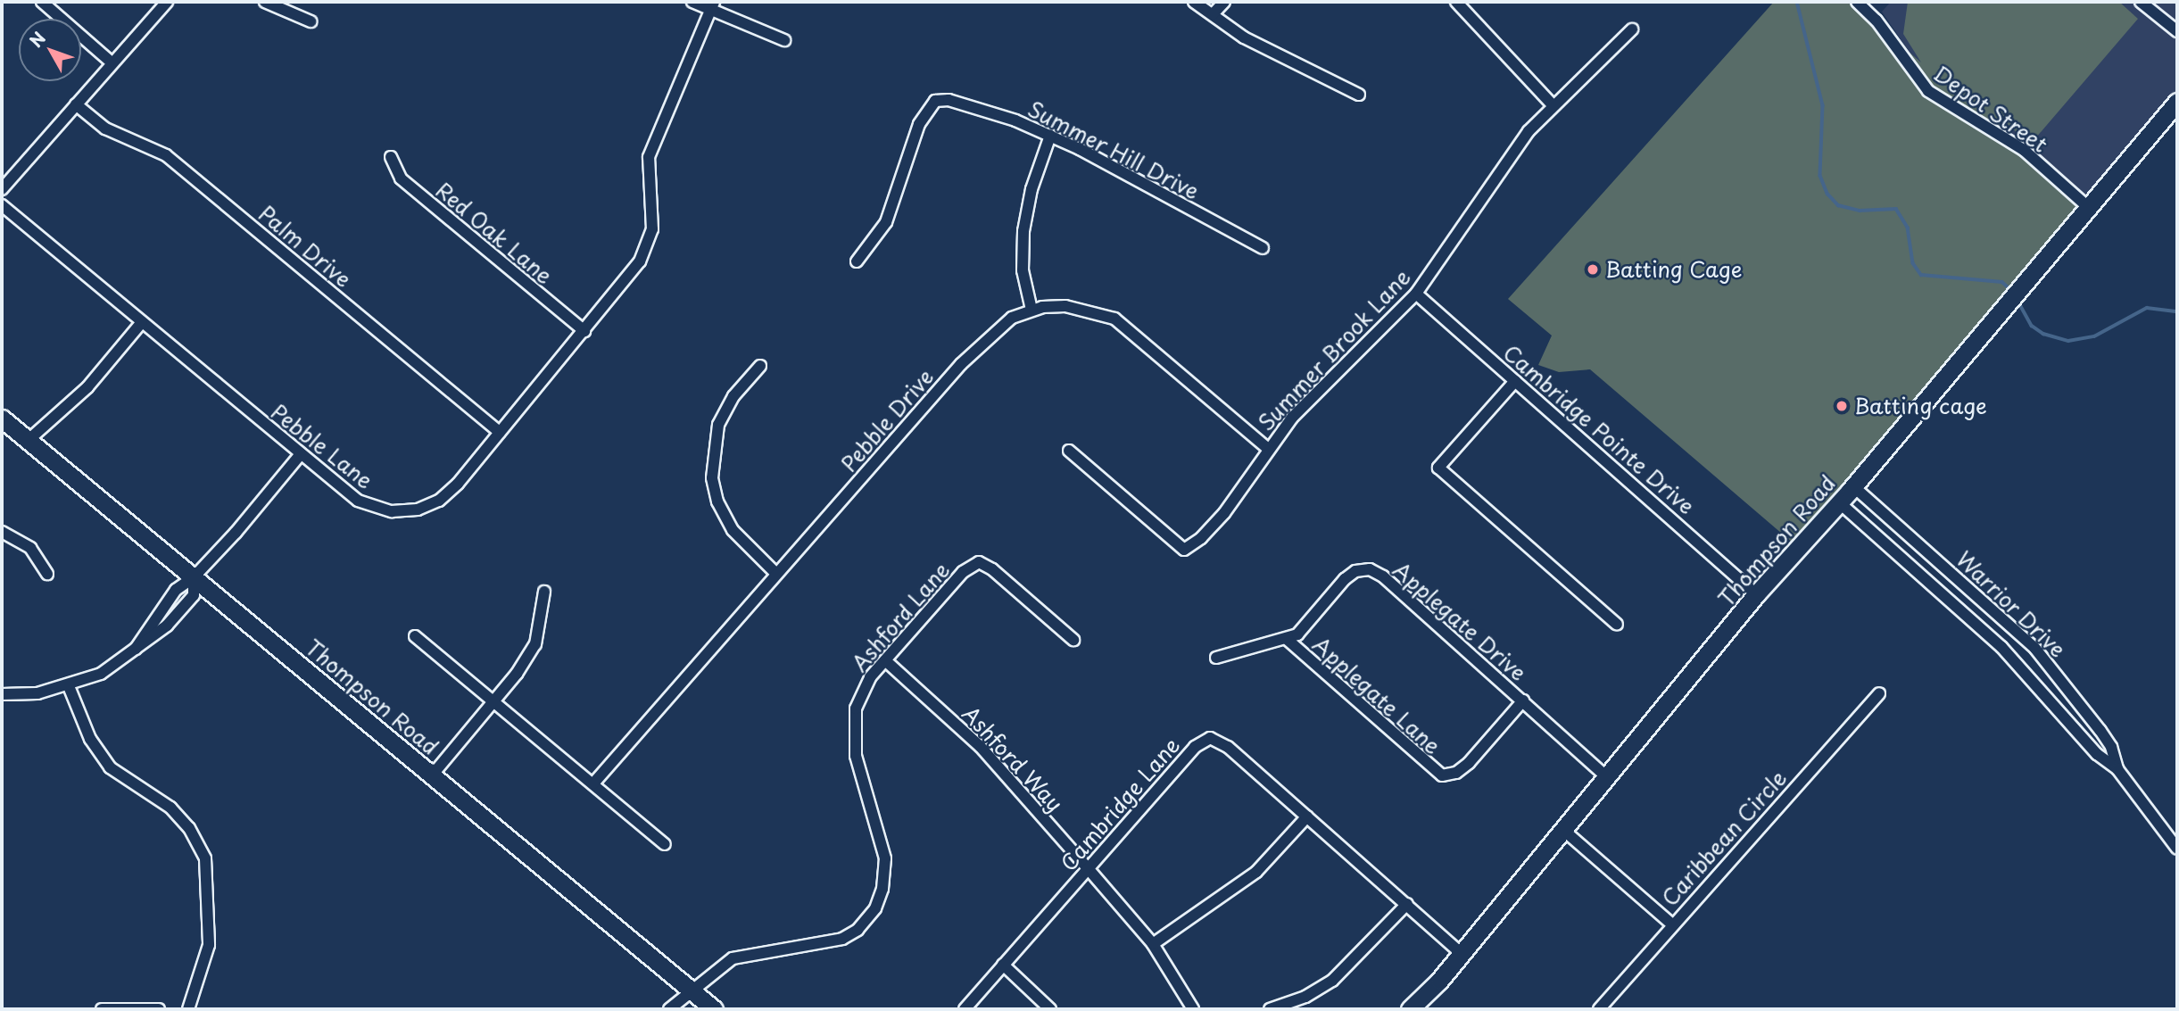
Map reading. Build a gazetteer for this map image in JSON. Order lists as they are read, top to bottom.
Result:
{
  "streets": {
    "street": [
      "Depot Street",
      "Summer Hill Drive",
      "Red Oak Lane",
      "Palm Drive",
      "Summer Brook Lane",
      "Pebble Drive",
      "Cambridge Pointe Drive",
      "Pebble Lane",
      "Thompson Road",
      "Warrior Drive",
      "Ashford Lane",
      "Applegate Drive",
      "Applegate Lane",
      "Ashford Way",
      "Cambridge Lane",
      "Caribbean Circle"
    ]
  },
  "crossings": [
    ["Depot Street", "Thompson Road"],
    ["Red Oak Lane", "Pebble Lane"],
    ["Palm Drive", "Pebble Lane"],
    ["Summer Brook Lane", "Pebble Drive"],
    ["Summer Brook Lane", "Cambridge Pointe Drive"],
    ["Cambridge Pointe Drive", "Thompson Road"],
    ["Thompson Road", "Warrior Drive"],
    ["Thompson Road", "Ashford Lane"],
    ["Thompson Road", "Applegate Drive"],
    ["Thompson Road", "Cambridge Lane"],
    ["Ashford Lane", "Ashford Way"],
    ["Applegate Drive", "Applegate Lane"],
    ["Ashford Way", "Cambridge Lane"]
  ],
  "places": ["Batting Cage", "Batting cage"],
  "north": "top left"
}
